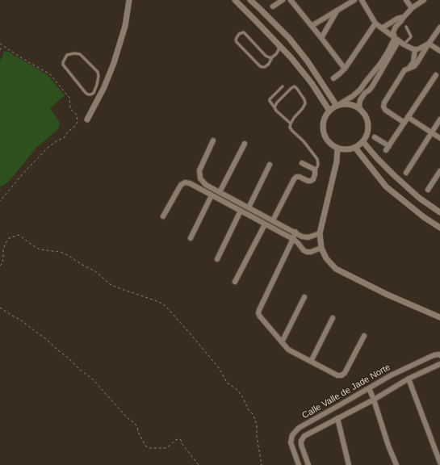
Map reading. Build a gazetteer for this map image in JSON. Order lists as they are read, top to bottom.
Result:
{
  "streets": {
    "street": ["Calle Valle de Jade Norte"]
  }
}
